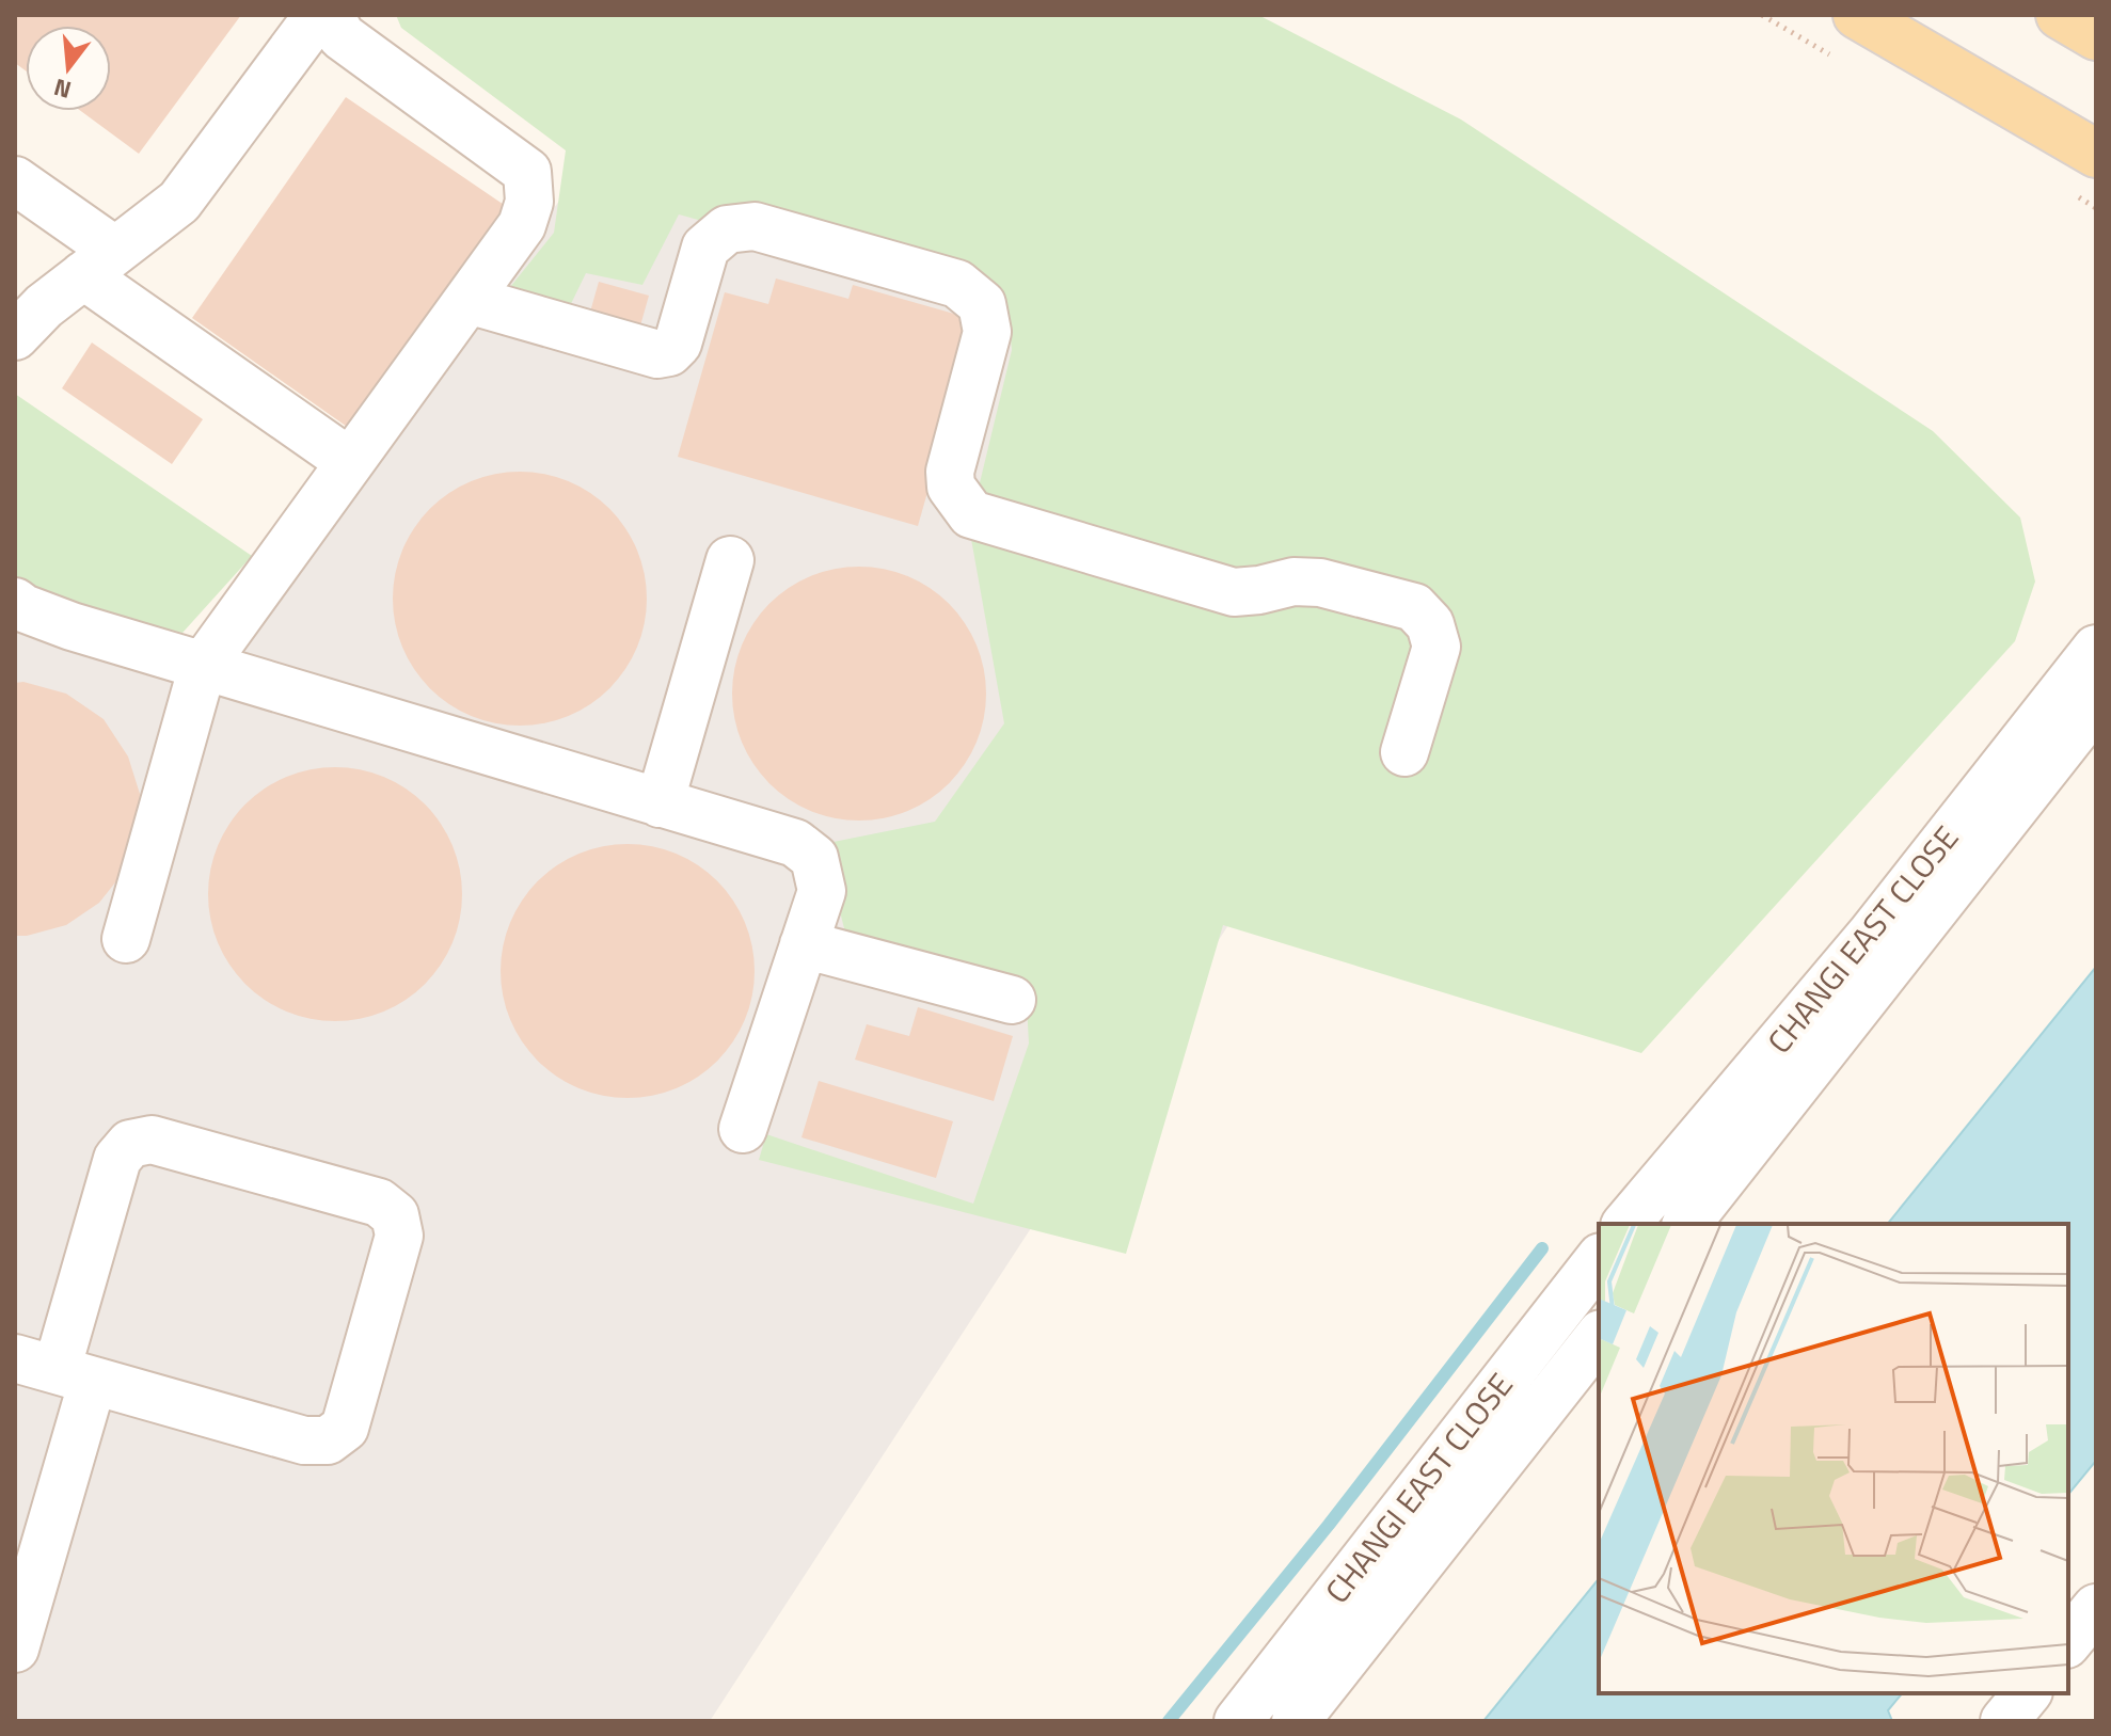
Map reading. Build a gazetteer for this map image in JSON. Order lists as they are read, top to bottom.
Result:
{
  "streets": {
    "street": ["CHANGI EAST CLOSE"]
  },
  "north": "bottom"
}
